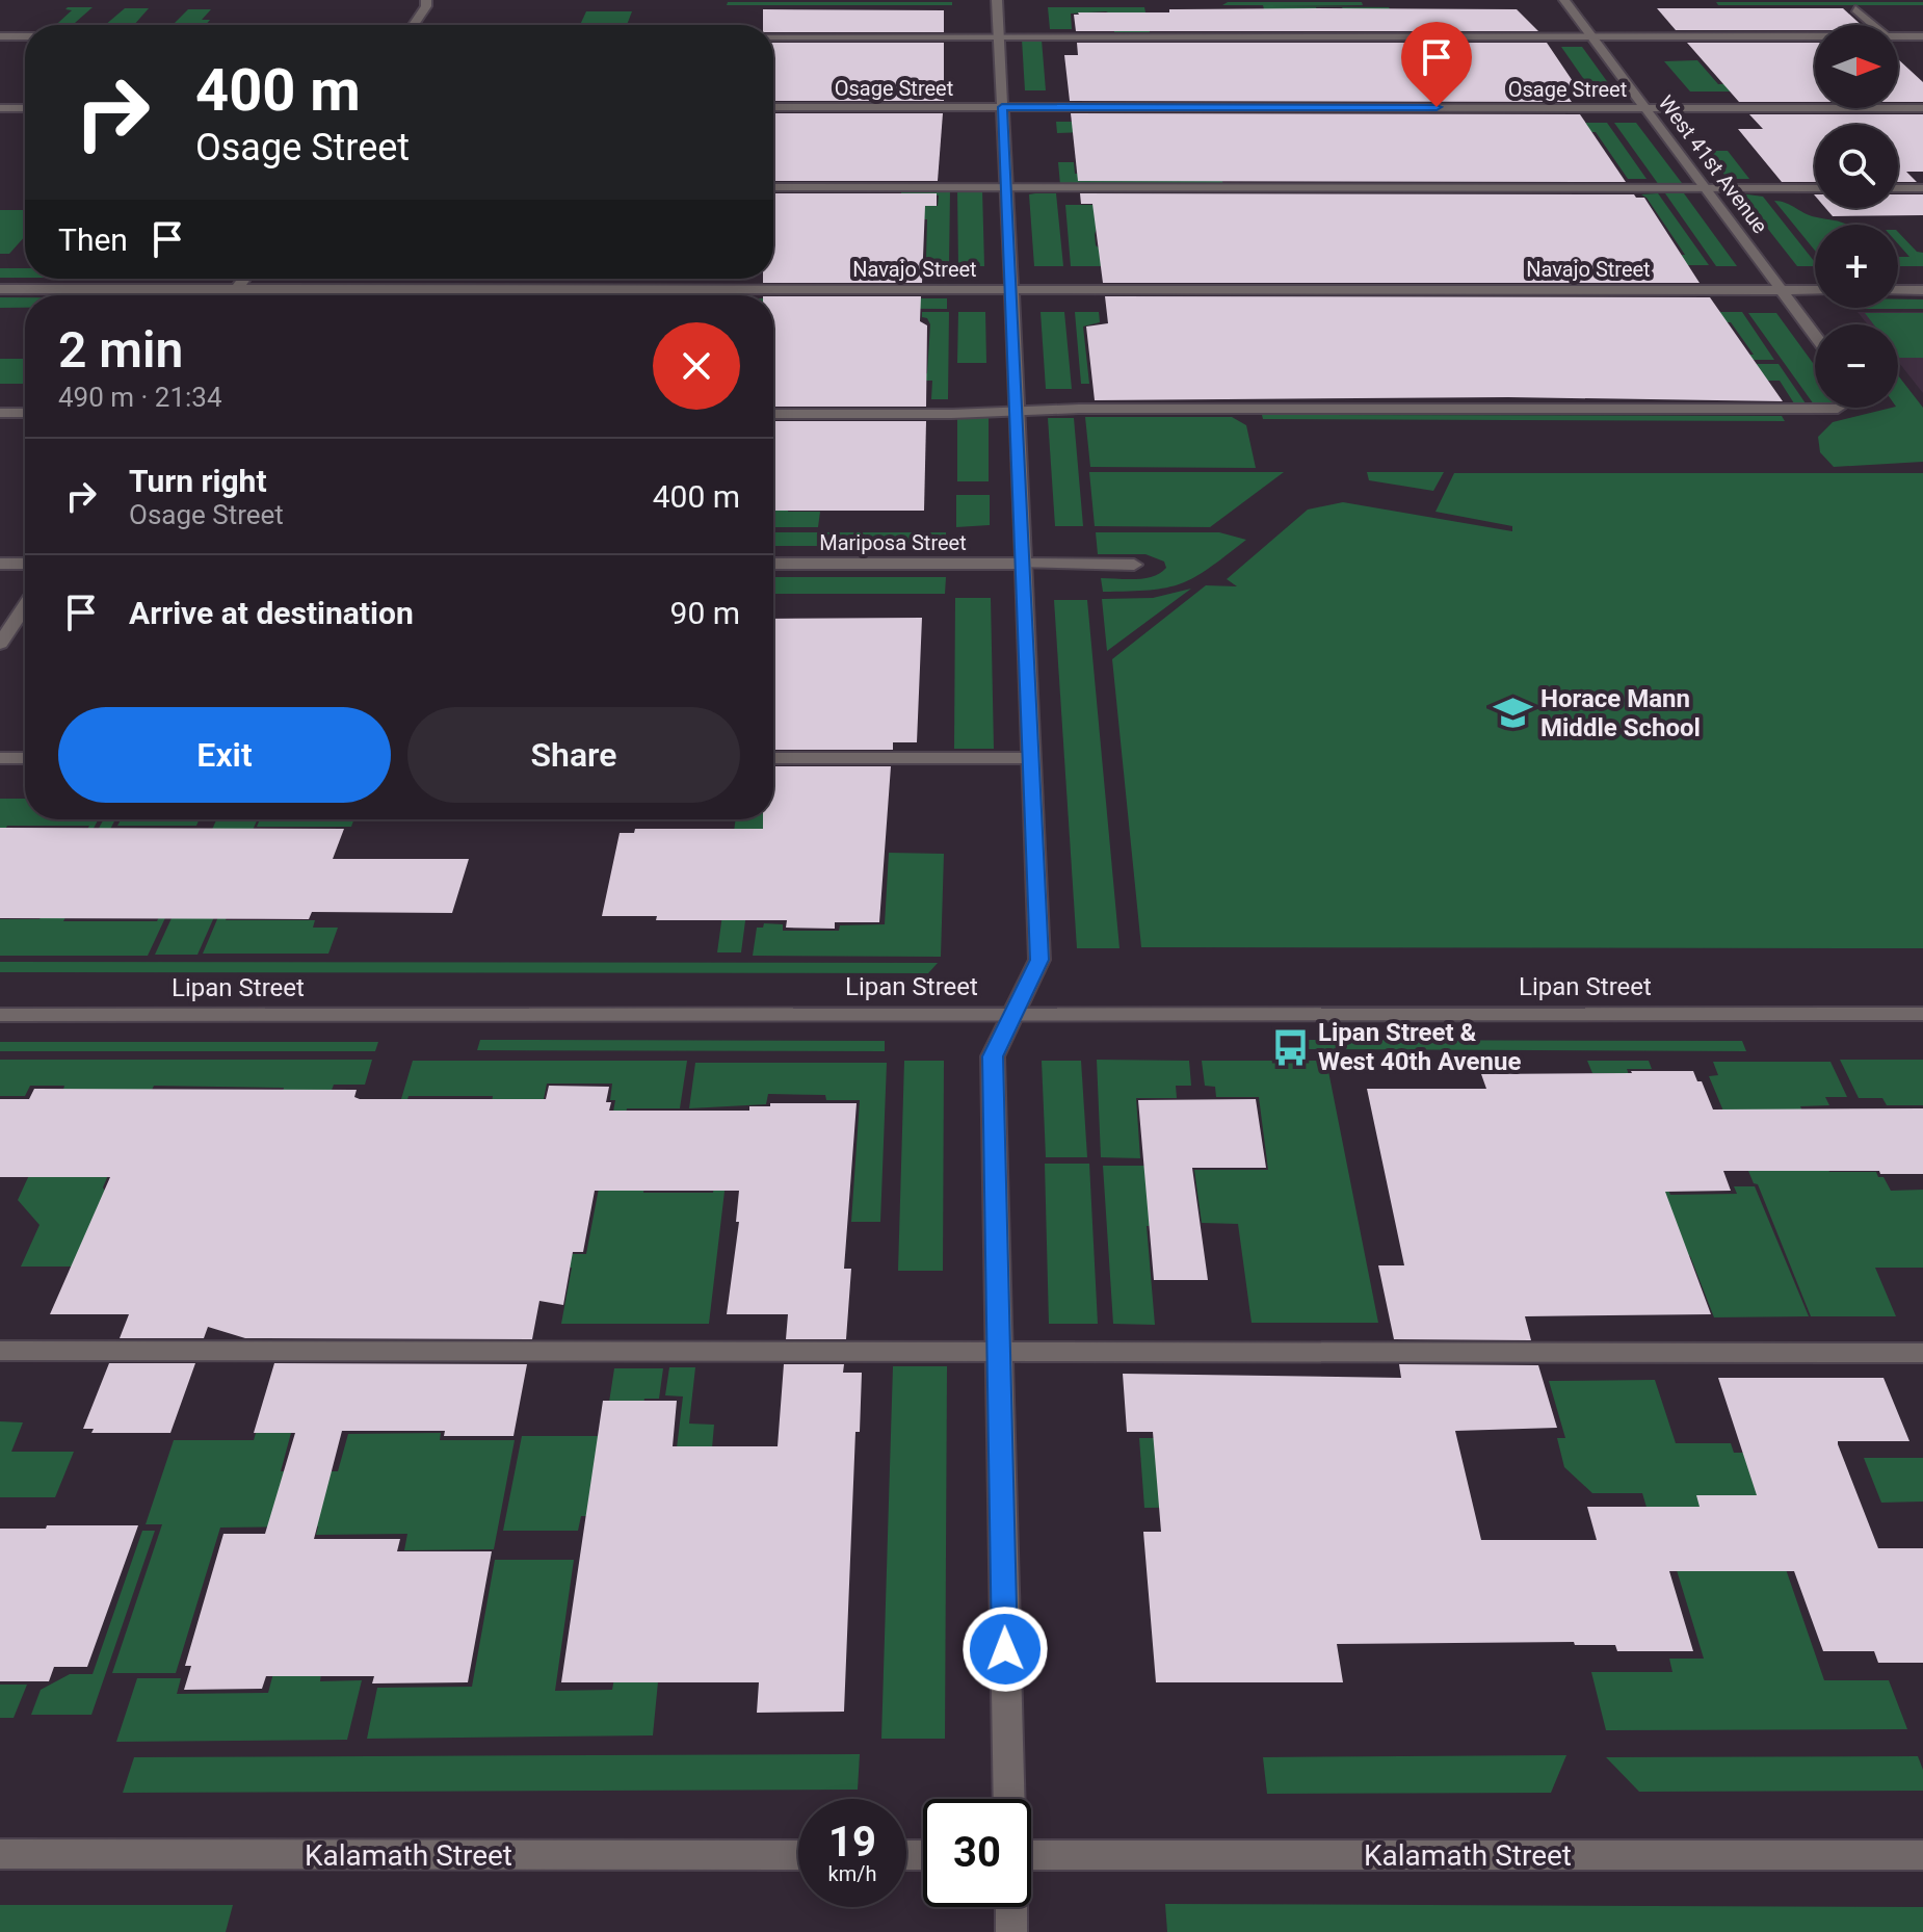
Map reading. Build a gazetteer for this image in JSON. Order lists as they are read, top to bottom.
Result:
{
  "streets": {
    "street": [
      "Osage Street",
      "West 41st Avenue",
      "Navajo Street",
      "Mariposa Street",
      "Lipan Street",
      "Kalamath Street"
    ]
  },
  "crossings": [
    ["Osage Street", "West 41st Avenue"],
    ["West 41st Avenue", "Navajo Street"]
  ],
  "places": {
    "school or university": ["Horace Mann Middle School"],
    "bus stop": ["Lipan Street & West 40th Avenue"]
  },
  "north": "right",
  "page": {
    "map_buttons": ["+", "−"],
    "turn": ["400 m", "Osage Street"],
    "then": "Then",
    "heading": ["2 min", "490 m · 21:34"],
    "list": [
      {
        "name": "Turn right",
        "note": "Osage Street",
        "value": "400 m"
      },
      {
        "name": "Arrive at destination",
        "value": "90 m"
      }
    ],
    "buttons": ["Exit", "Share"],
    "speed": "19 km/h",
    "limit": "30"
  }
}
